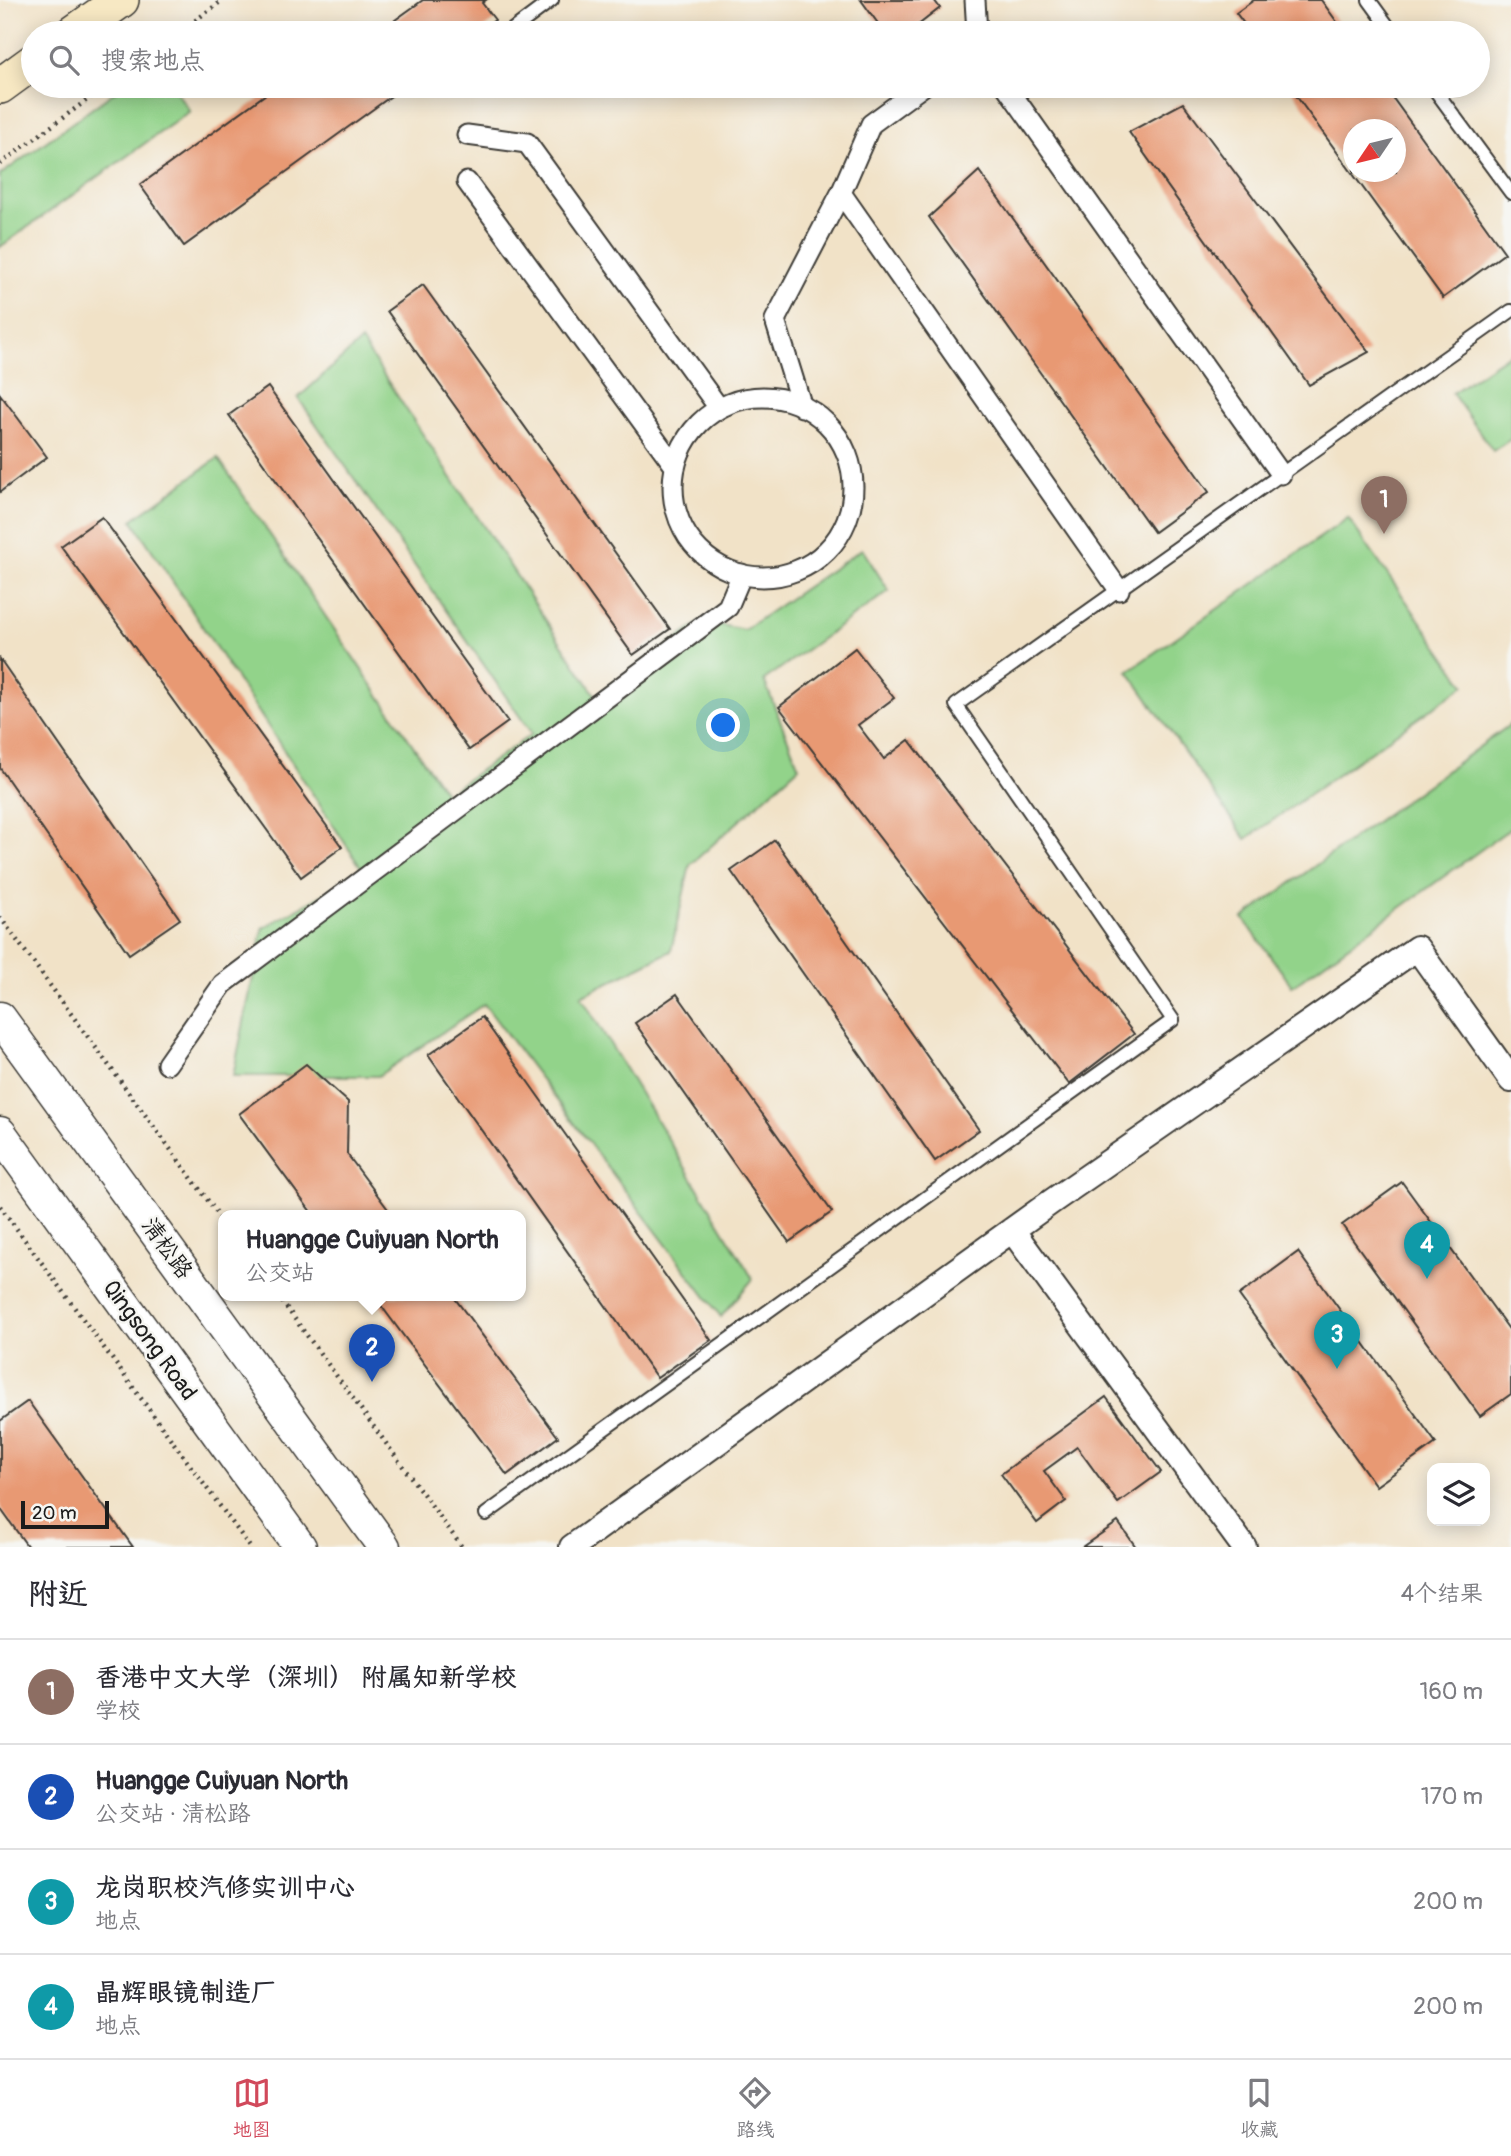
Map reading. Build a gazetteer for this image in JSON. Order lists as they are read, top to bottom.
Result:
{
  "streets": {
    "street": ["清松路", "Qingsong Road"]
  },
  "scale_bar": "20 m",
  "north": "bottom left",
  "page": {
    "search": "搜索地点",
    "pins": [
      "1",
      "4",
      "3",
      "2"
    ],
    "popup": ["Huangge Cuiyuan North", "公交站"],
    "scale": "20 m",
    "heading": ["附近", "4个结果"],
    "list": [
      {
        "mark": "1",
        "name": "香港中文大学（深圳） 附属知新学校",
        "note": "学校",
        "value": "160 m"
      },
      {
        "mark": "2",
        "name": "Huangge Cuiyuan North",
        "note": "公交站 · 清松路",
        "value": "170 m"
      },
      {
        "mark": "3",
        "name": "龙岗职校汽修实训中心",
        "note": "地点",
        "value": "200 m"
      },
      {
        "mark": "4",
        "name": "晶辉眼镜制造厂",
        "note": "地点",
        "value": "200 m"
      }
    ],
    "nav": ["地图", "路线", "收藏"]
  }
}
